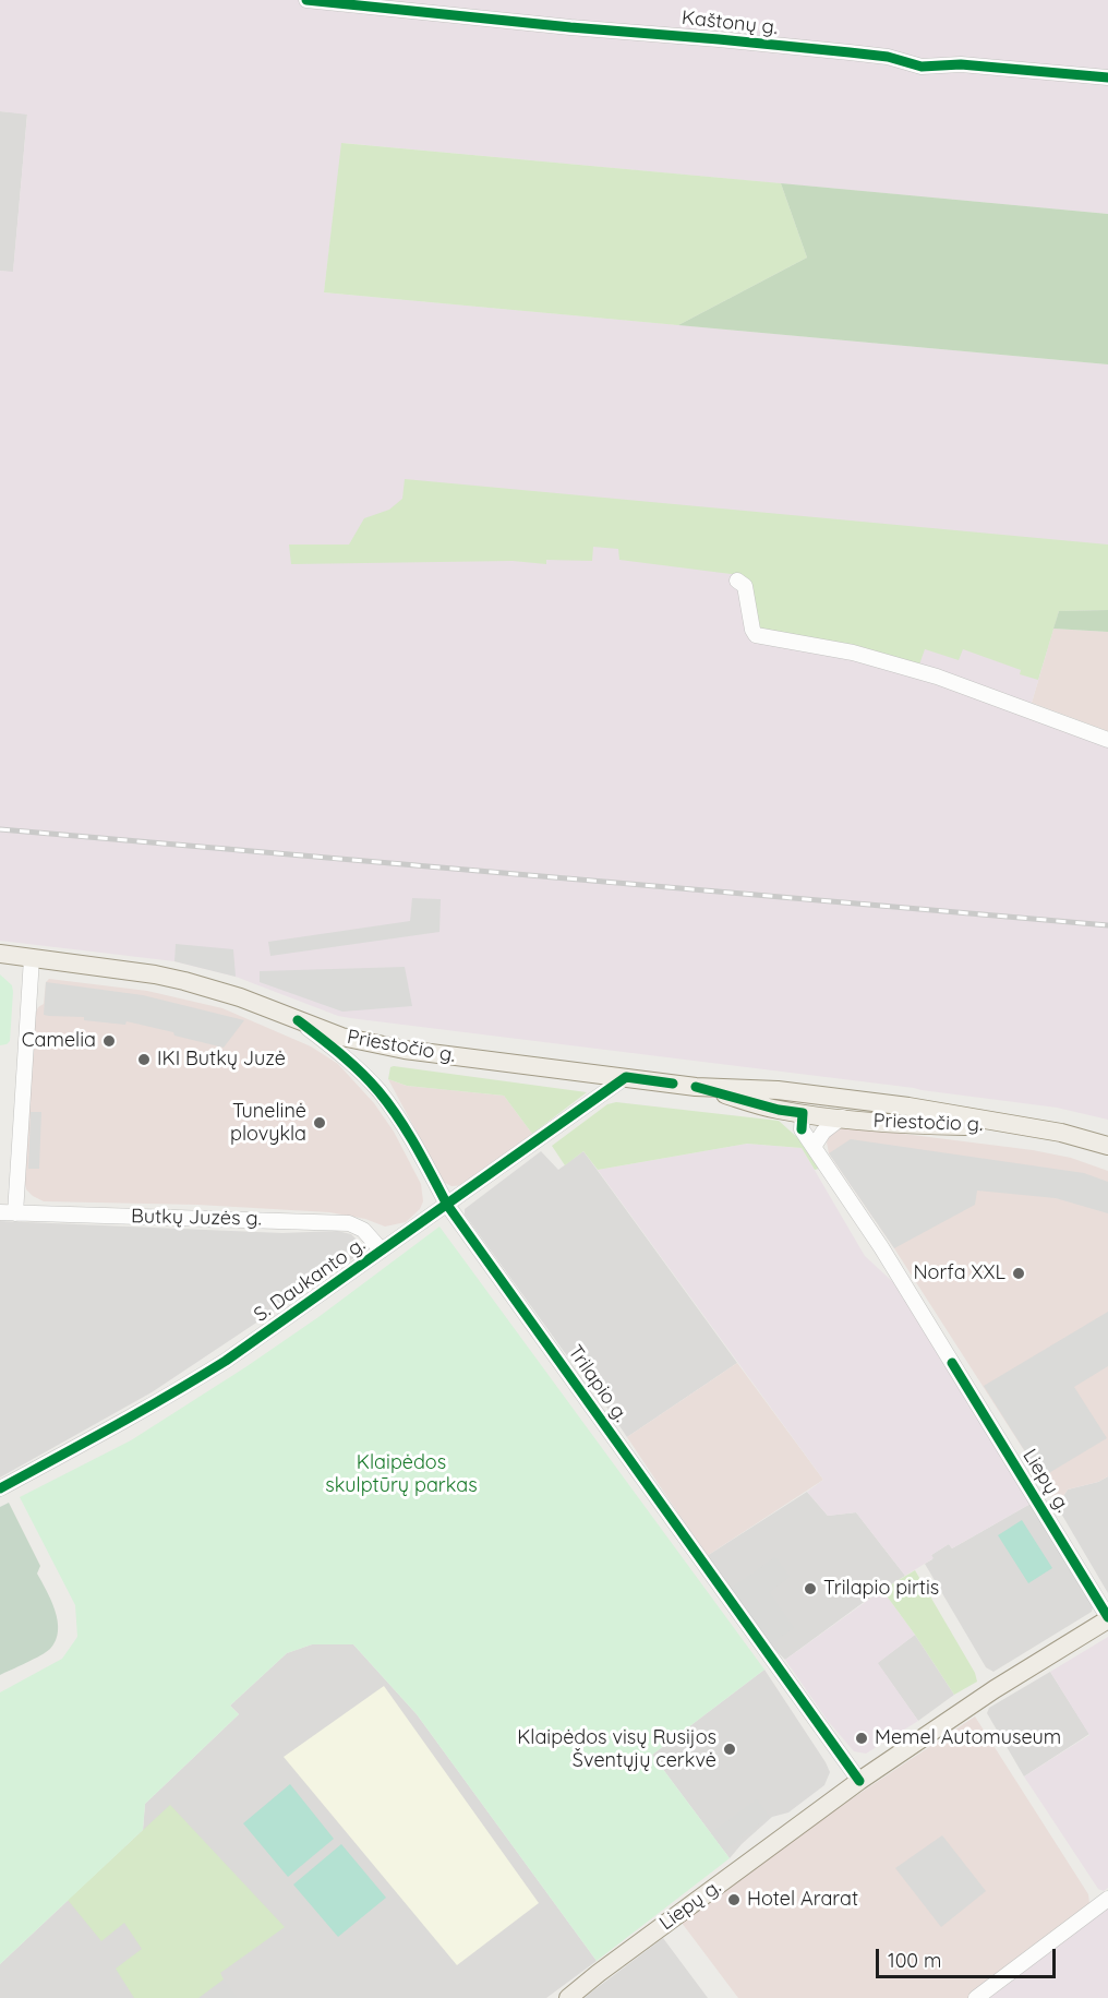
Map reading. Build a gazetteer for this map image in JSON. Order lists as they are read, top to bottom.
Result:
{
  "streets": {
    "main road": ["Priestočio g.", "Liepų g."],
    "street": [
      "Kaštonų g.",
      "Butkų Juzės g.",
      "S. Daukanto g.",
      "Trilapio g."
    ]
  },
  "crossings": [
    ["Priestočio g.", "S. Daukanto g."],
    ["Priestočio g.", "Trilapio g."],
    ["Priestočio g.", "Liepų g."],
    ["Butkų Juzės g.", "S. Daukanto g."],
    ["S. Daukanto g.", "Trilapio g."],
    ["Trilapio g.", "Liepų g."]
  ],
  "parks": ["Klaipėdos skulptūrų parkas"],
  "places": [
    "Camelia",
    "IKI Butkų Juzė",
    "Tunelinė plovykla",
    "Norfa XXL",
    "Trilapio pirtis",
    "Memel Automuseum",
    "Klaipėdos visų Rusijos Šventųjų cerkvė",
    "Hotel Ararat"
  ],
  "scale_bar": "100 m"
}
